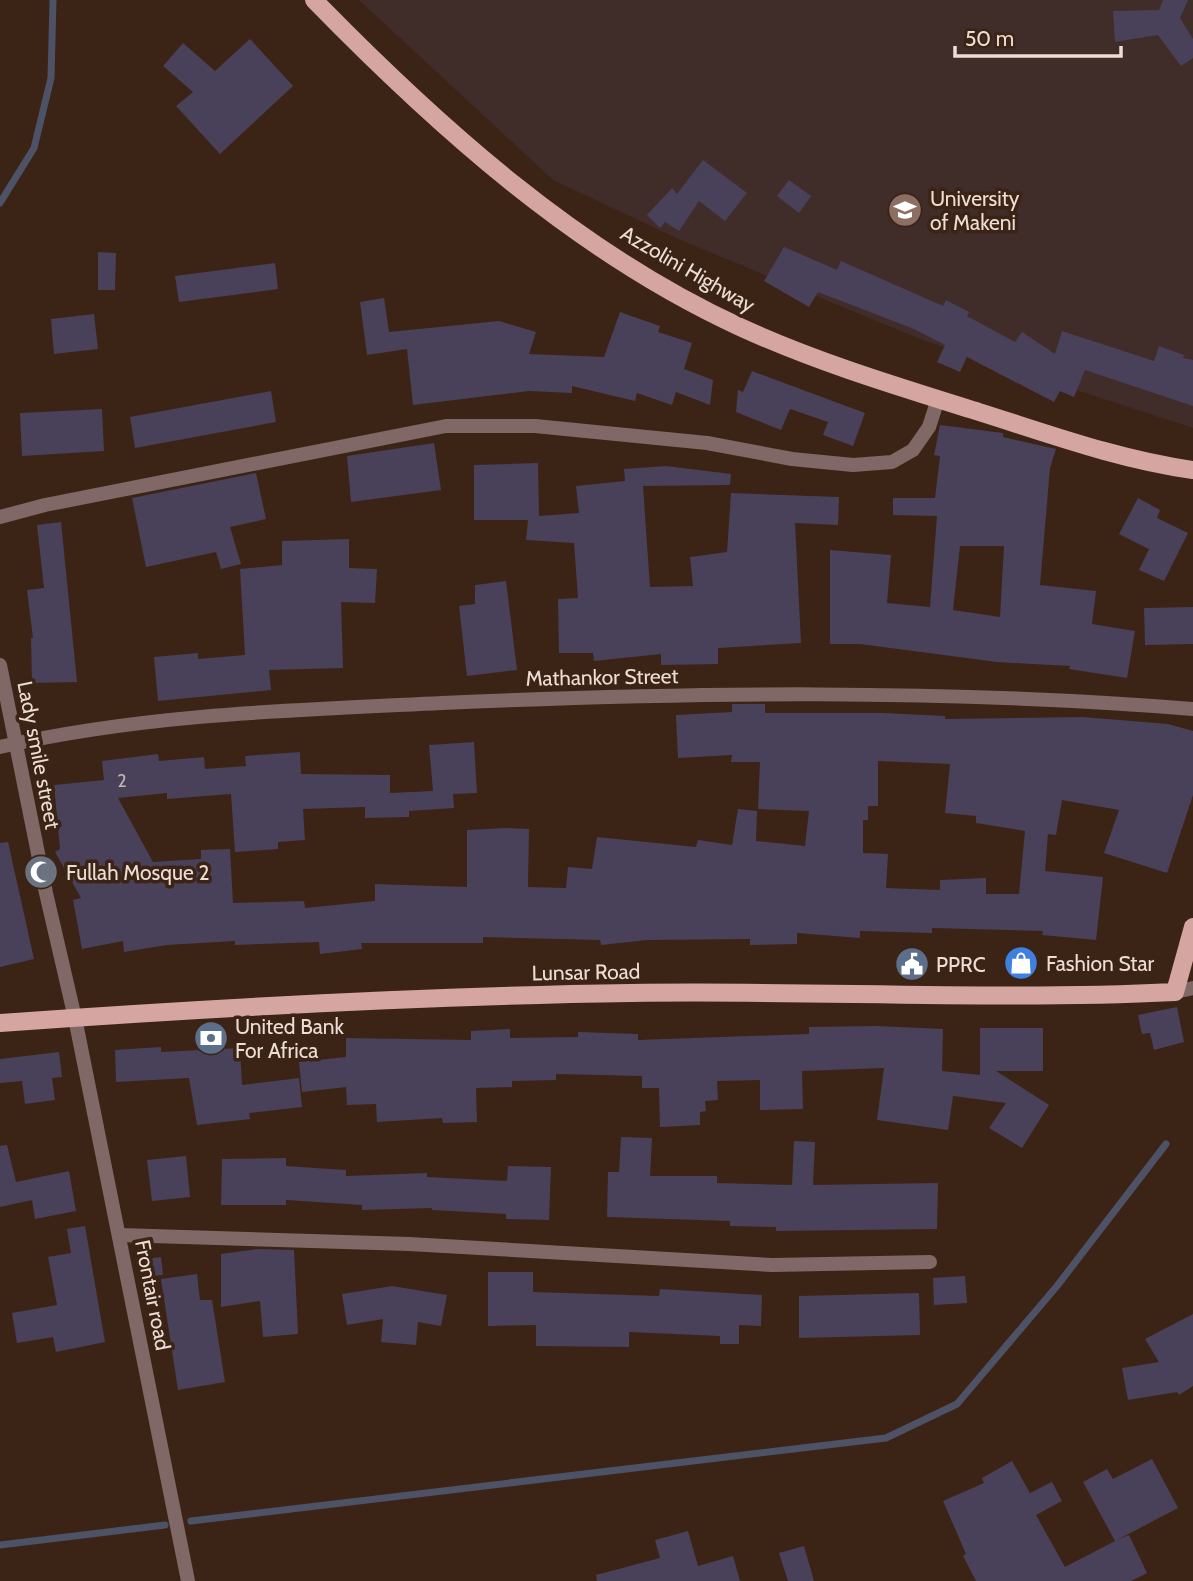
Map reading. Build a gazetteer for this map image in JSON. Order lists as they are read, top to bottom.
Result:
{
  "streets": {
    "main road": ["Azzolini Highway", "Lunsar Road"],
    "street": ["Mathankor Street", "Lady smile street", "Frontair road"]
  },
  "crossings": [
    ["Mathankor Street", "Lady smile street"],
    ["Lady smile street", "Lunsar Road"],
    ["Lady smile street", "Frontair road"],
    ["Lunsar Road", "Frontair road"]
  ],
  "places": {
    "school or university": ["University of Makeni"],
    "mosque": ["Fullah Mosque 2"],
    "shop": ["Fashion Star"],
    "public building": ["PPRC"],
    "bank": ["United Bank For Africa"]
  },
  "house_numbers": ["2"],
  "scale_bar": "50 m"
}
